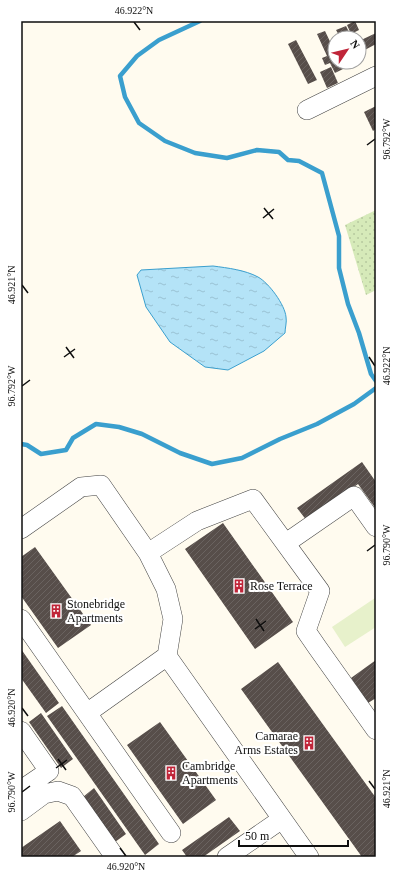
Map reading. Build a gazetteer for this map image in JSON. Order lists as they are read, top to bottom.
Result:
{
  "places": {
    "building": [
      "Rose Terrace",
      "Stonebridge Apartments",
      "Camarae Arms Estates",
      "Cambridge Apartments"
    ]
  },
  "scale_bar": "50 m",
  "north": "top right",
  "coordinates": [
    "46.922°N",
    "96.792°W",
    "46.921°N",
    "96.790°W",
    "46.920°N"
  ]
}
